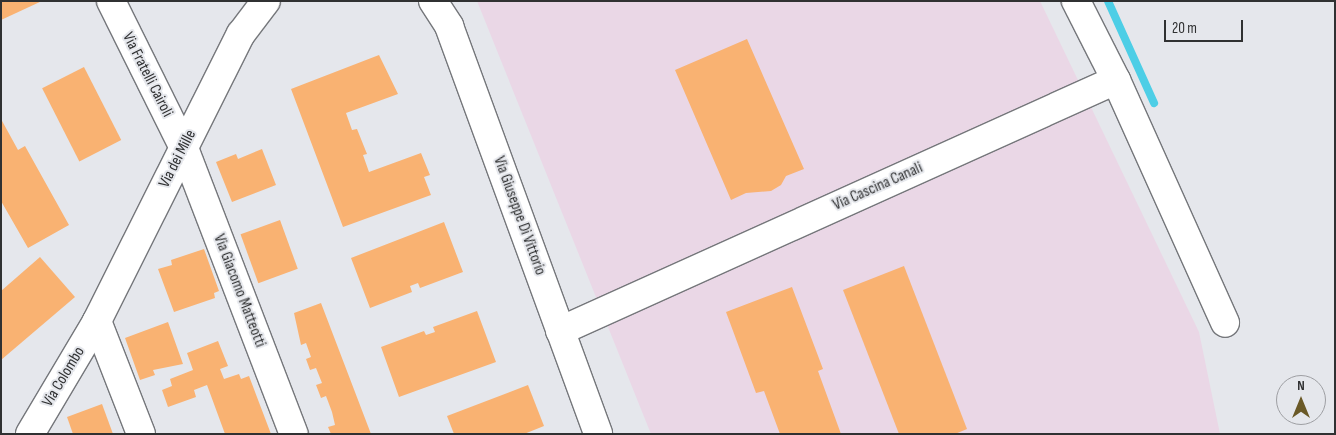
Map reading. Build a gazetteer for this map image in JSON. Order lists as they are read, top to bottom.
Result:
{
  "streets": {
    "street": [
      "Via Fratelli Cairoli",
      "Via dei Mille",
      "Via Cascina Canali",
      "Via Giuseppe Di Vittorio",
      "Via Giacomo Matteotti",
      "Via Colombo"
    ]
  },
  "crossings": [
    ["Via Fratelli Cairoli", "Via dei Mille"],
    ["Via Fratelli Cairoli", "Via Giacomo Matteotti"],
    ["Via dei Mille", "Via Giacomo Matteotti"],
    ["Via dei Mille", "Via Colombo"],
    ["Via Cascina Canali", "Via Giuseppe Di Vittorio"]
  ],
  "scale_bar": "20 m",
  "north": "top"
}
